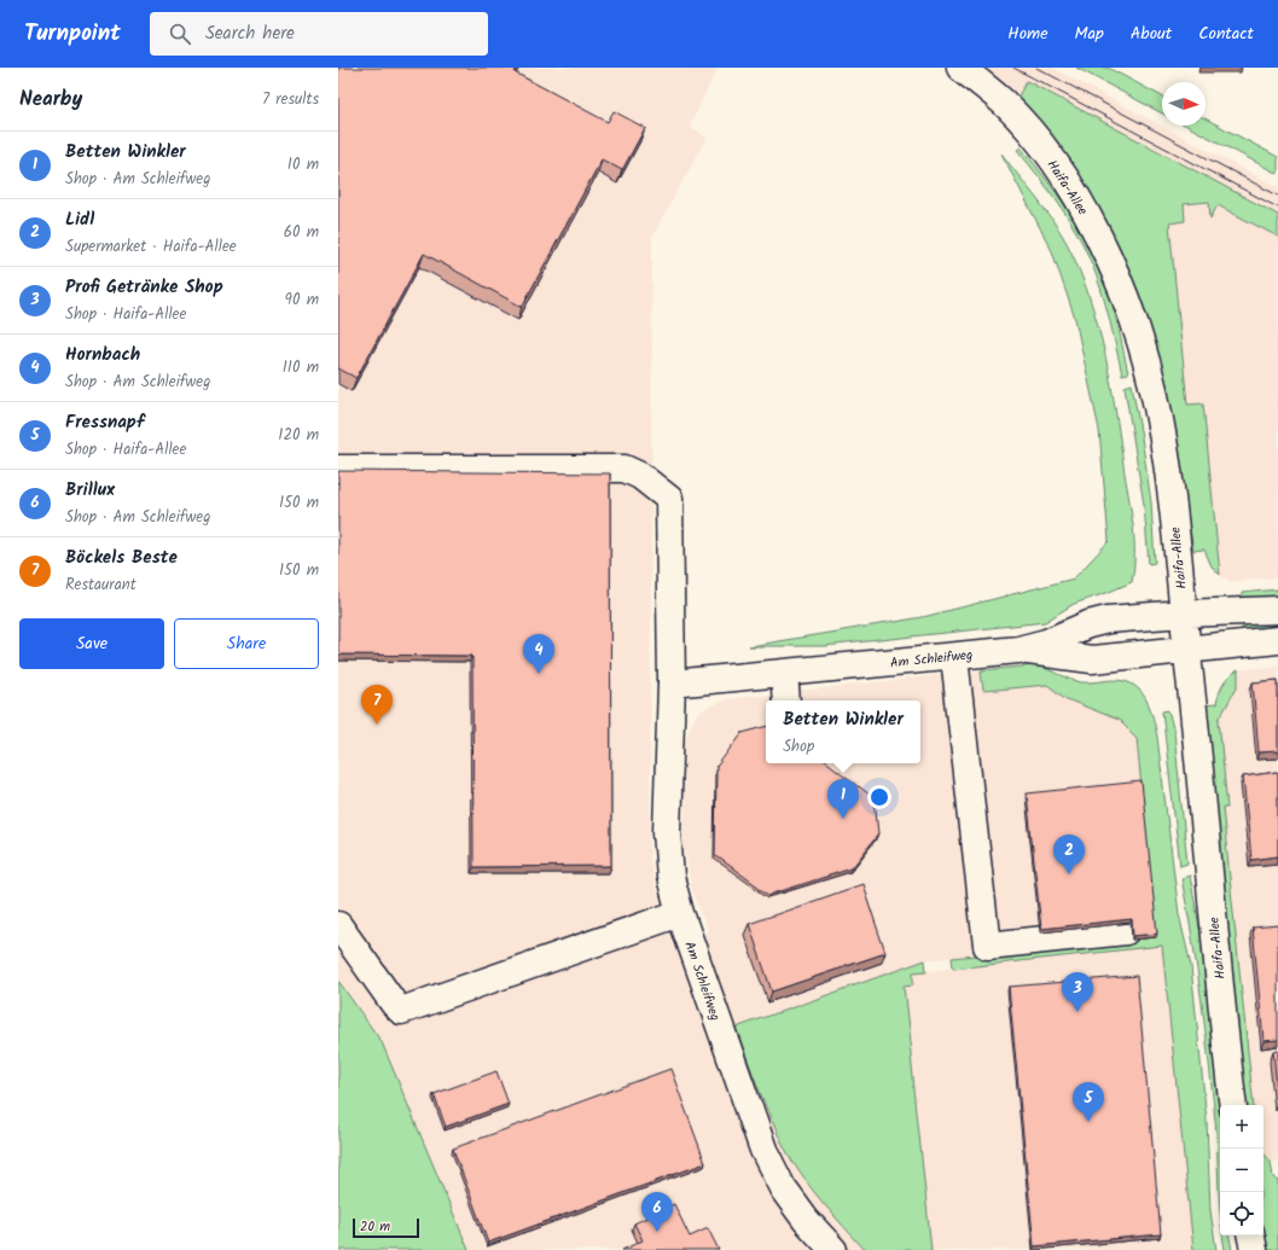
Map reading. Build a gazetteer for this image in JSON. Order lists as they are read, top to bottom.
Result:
{
  "streets": {
    "street": ["Haifa-Allee", "Am Schleifweg"]
  },
  "crossings": [
    ["Haifa-Allee", "Am Schleifweg"]
  ],
  "scale_bar": "20 m",
  "north": "right",
  "page": {
    "header": "Turnpoint",
    "search": "Search here",
    "nav": [
      "Home",
      "Map",
      "About",
      "Contact"
    ],
    "heading": ["Nearby", "7 results"],
    "list": [
      {
        "mark": "1",
        "name": "Betten Winkler",
        "note": "Shop · Am Schleifweg",
        "value": "10 m"
      },
      {
        "mark": "2",
        "name": "Lidl",
        "note": "Supermarket · Haifa-Allee",
        "value": "60 m"
      },
      {
        "mark": "3",
        "name": "Profi Getränke Shop",
        "note": "Shop · Haifa-Allee",
        "value": "90 m"
      },
      {
        "mark": "4",
        "name": "Hornbach",
        "note": "Shop · Am Schleifweg",
        "value": "110 m"
      },
      {
        "mark": "5",
        "name": "Fressnapf",
        "note": "Shop · Haifa-Allee",
        "value": "120 m"
      },
      {
        "mark": "6",
        "name": "Brillux",
        "note": "Shop · Am Schleifweg",
        "value": "150 m"
      },
      {
        "mark": "7",
        "name": "Böckels Beste",
        "note": "Restaurant",
        "value": "150 m"
      }
    ],
    "buttons": ["Save", "Share"],
    "pins": [
      "4",
      "7",
      "1",
      "2",
      "3",
      "5",
      "6"
    ],
    "popup": ["Betten Winkler", "Shop"],
    "map_buttons": ["+", "−"],
    "scale": "20 m"
  }
}
